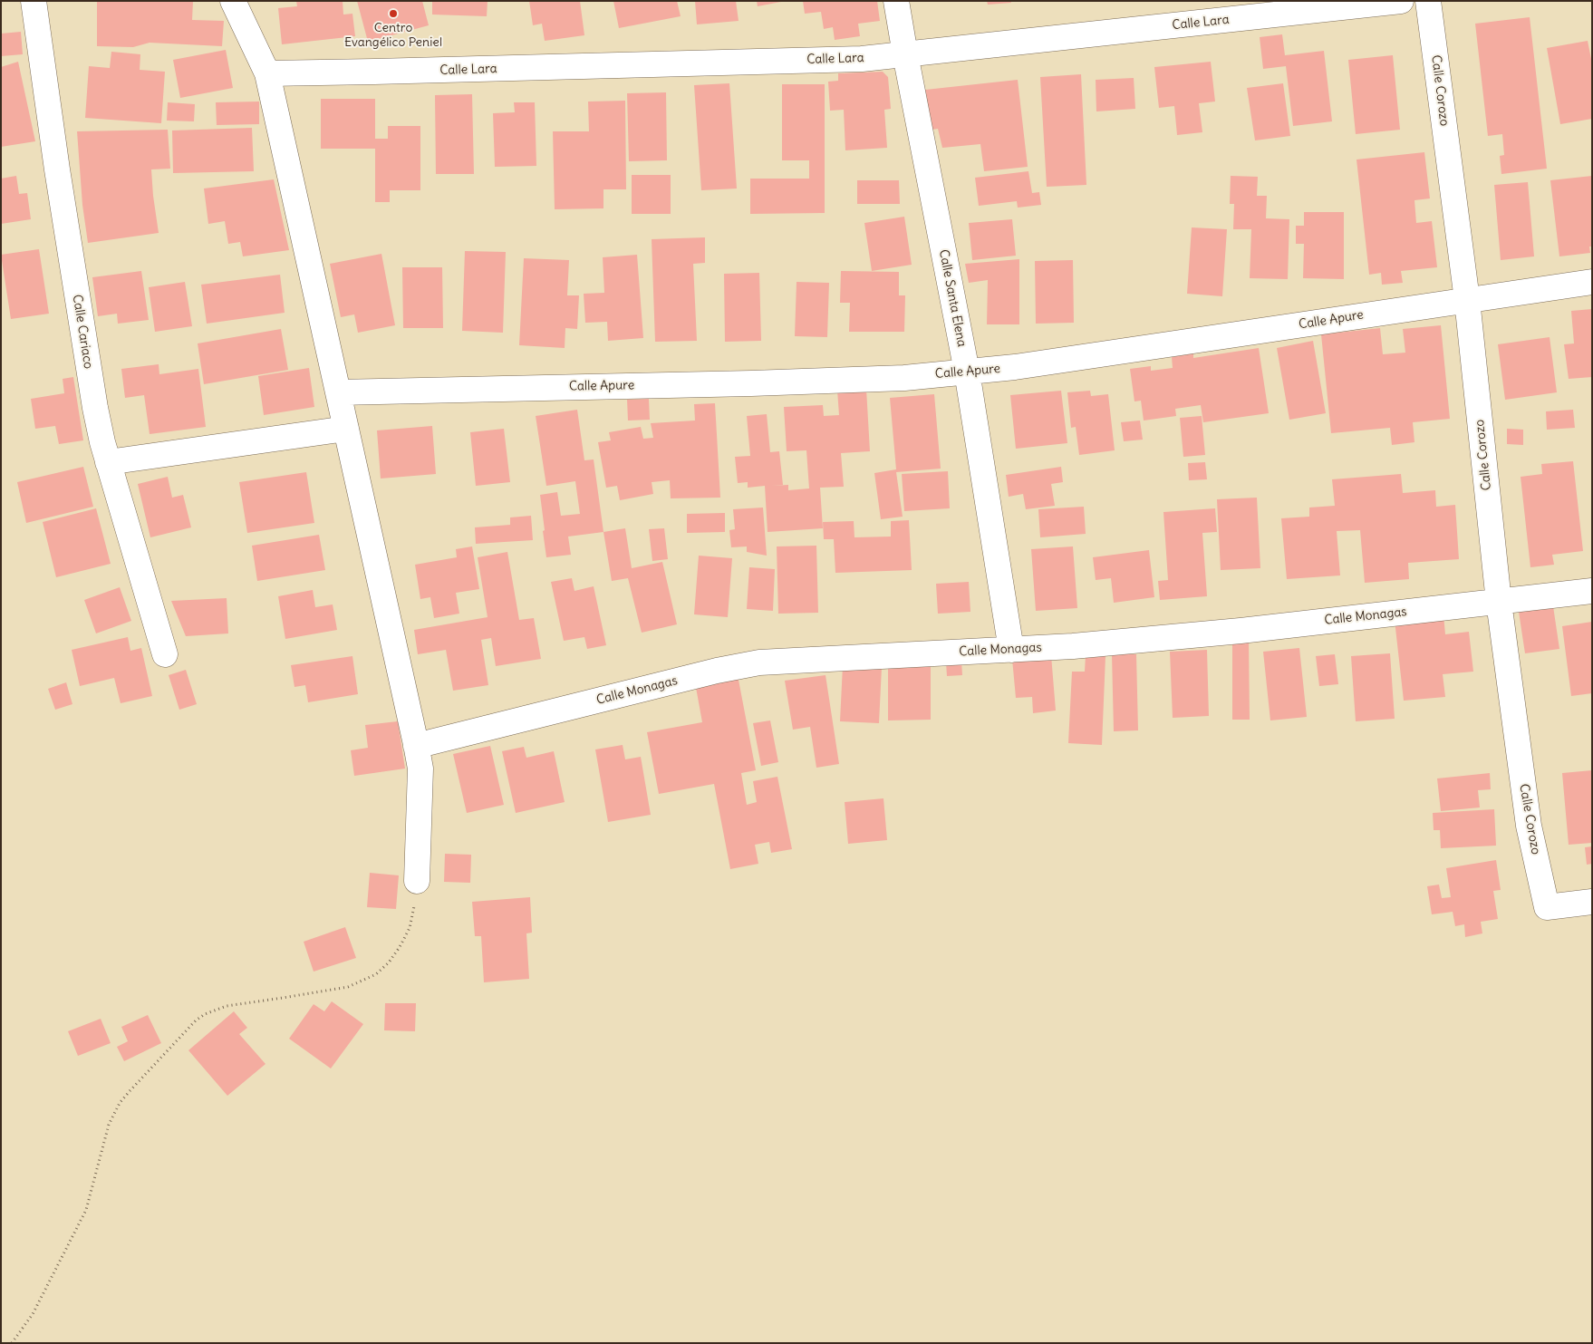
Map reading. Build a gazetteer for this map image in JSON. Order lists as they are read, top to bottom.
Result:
{
  "streets": {
    "street": [
      "Calle Lara",
      "Calle Corozo",
      "Calle Santa Elena",
      "Calle Apure",
      "Calle Cariaco",
      "Calle Monagas"
    ]
  },
  "crossings": [
    ["Calle Lara", "Calle Santa Elena"],
    ["Calle Corozo", "Calle Apure"],
    ["Calle Corozo", "Calle Monagas"],
    ["Calle Santa Elena", "Calle Apure"],
    ["Calle Santa Elena", "Calle Monagas"]
  ],
  "places": ["Centro Evangélico Peniel"]
}
